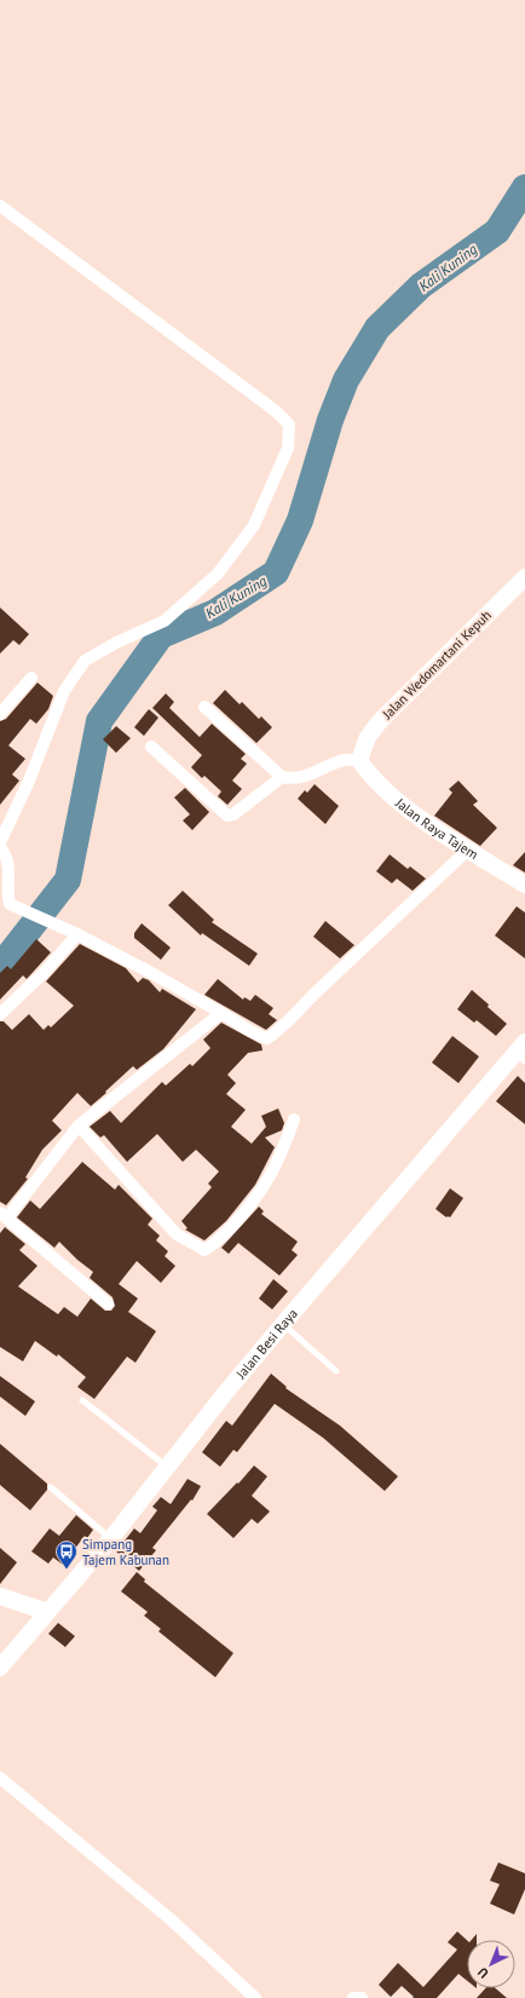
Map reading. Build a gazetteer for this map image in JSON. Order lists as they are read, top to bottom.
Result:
{
  "streets": {
    "main road": ["Jalan Wedomartani Kepuh", "Jalan Raya Tajem", "Jalan Besi Raya"]
  },
  "crossings": [
    ["Jalan Wedomartani Kepuh", "Jalan Raya Tajem"]
  ],
  "water": ["Kali Kuning"],
  "places": {
    "bus stop": ["Simpang Tajem Kabunan"]
  },
  "north": "bottom left"
}
